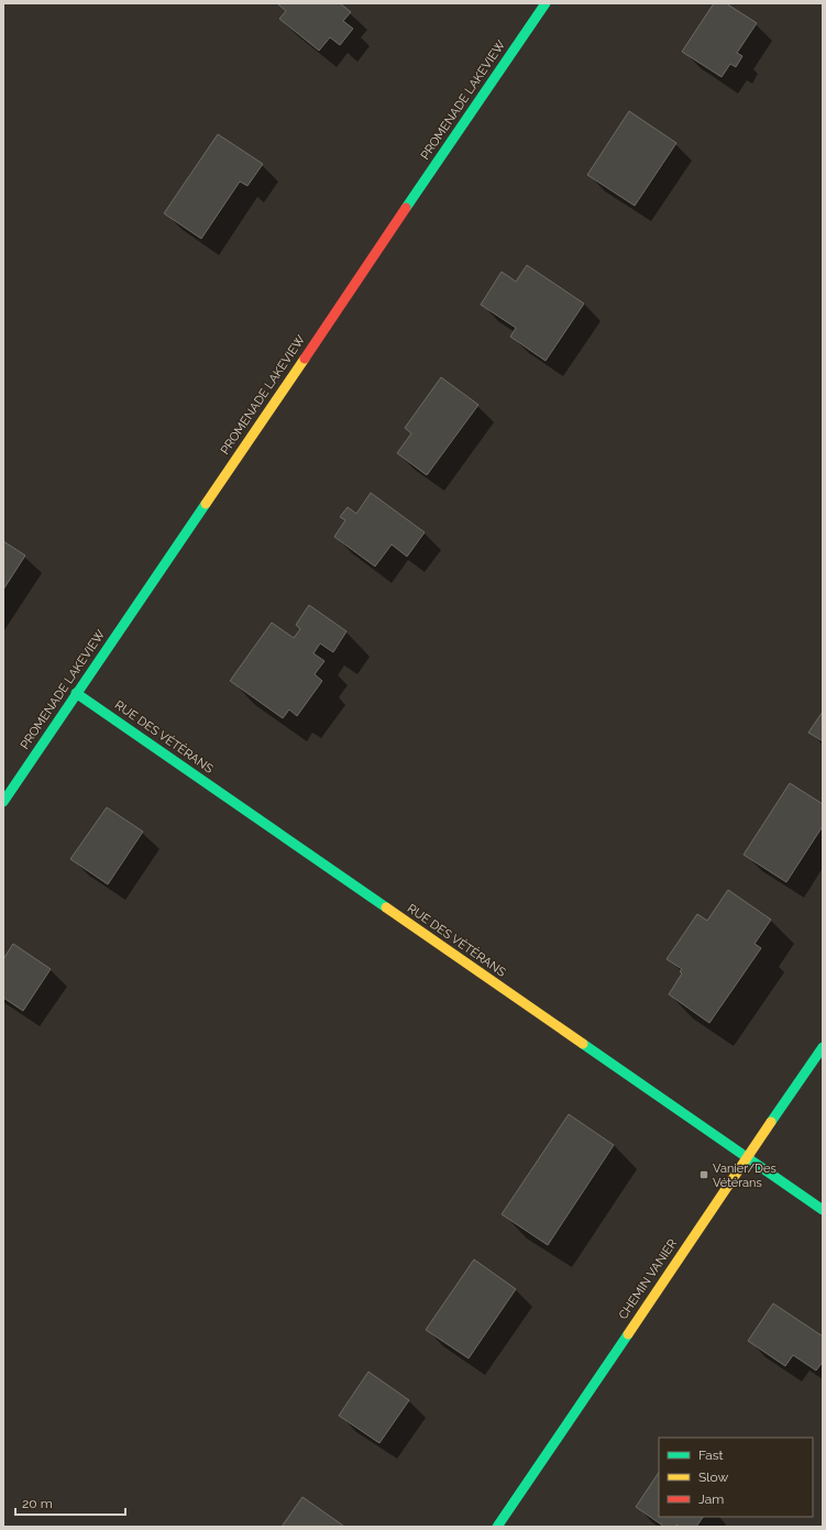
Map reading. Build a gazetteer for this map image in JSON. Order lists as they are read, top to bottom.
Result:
{
  "streets": {
    "street": ["PROMENADE LAKEVIEW", "RUE DES VÉTÉRANS", "CHEMIN VANIER"]
  },
  "crossings": [
    ["PROMENADE LAKEVIEW", "RUE DES VÉTÉRANS"],
    ["RUE DES VÉTÉRANS", "CHEMIN VANIER"]
  ],
  "places": {
    "transit": ["Vanier/Des Vétérans"]
  },
  "legend": ["Fast", "Slow", "Jam"],
  "scale_bar": "20 m"
}
